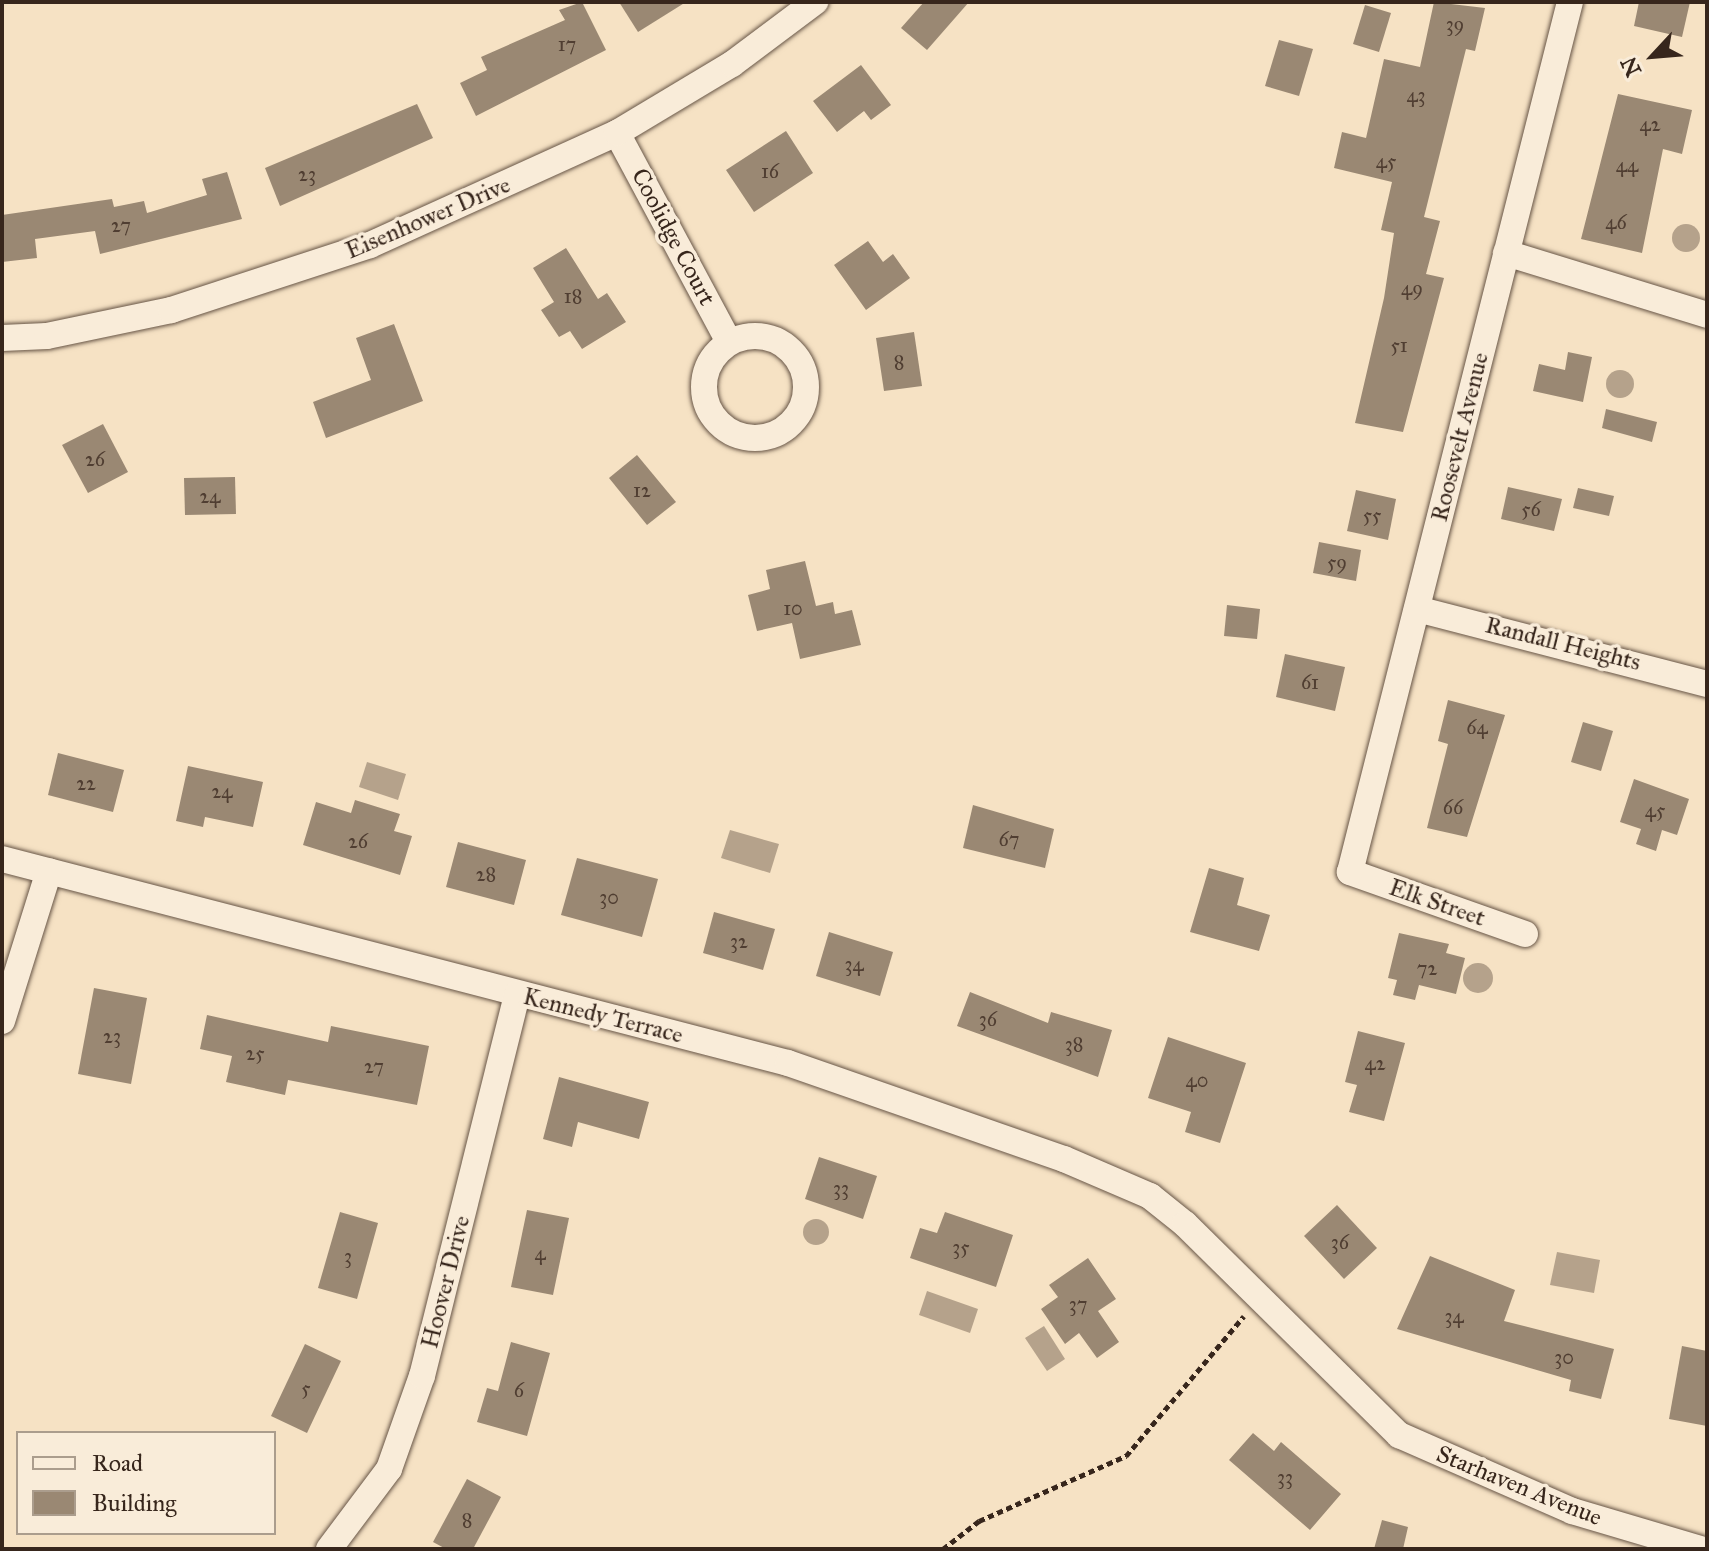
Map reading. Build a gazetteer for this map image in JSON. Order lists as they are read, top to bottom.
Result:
{
  "streets": {
    "street": [
      "Eisenhower Drive",
      "Coolidge Court",
      "Roosevelt Avenue",
      "Randall Heights",
      "Elk Street",
      "Kennedy Terrace",
      "Hoover Drive",
      "Starhaven Avenue"
    ]
  },
  "crossings": [
    ["Eisenhower Drive", "Coolidge Court"],
    ["Roosevelt Avenue", "Randall Heights"],
    ["Roosevelt Avenue", "Elk Street"],
    ["Kennedy Terrace", "Hoover Drive"],
    ["Kennedy Terrace", "Starhaven Avenue"]
  ],
  "house_numbers": [
    "39",
    "17",
    "43",
    "42",
    "45",
    "44",
    "16",
    "23",
    "46",
    "27",
    "49",
    "18",
    "51",
    "8",
    "26",
    "12",
    "24",
    "56",
    "55",
    "59",
    "10",
    "61",
    "64",
    "22",
    "24",
    "66",
    "45",
    "67",
    "26",
    "28",
    "30",
    "32",
    "34",
    "72",
    "36",
    "23",
    "38",
    "25",
    "42",
    "27",
    "40",
    "33",
    "36",
    "35",
    "4",
    "3",
    "37",
    "34",
    "30",
    "5",
    "6",
    "33",
    "8"
  ],
  "legend": ["Road", "Building"],
  "north": "bottom left"
}
